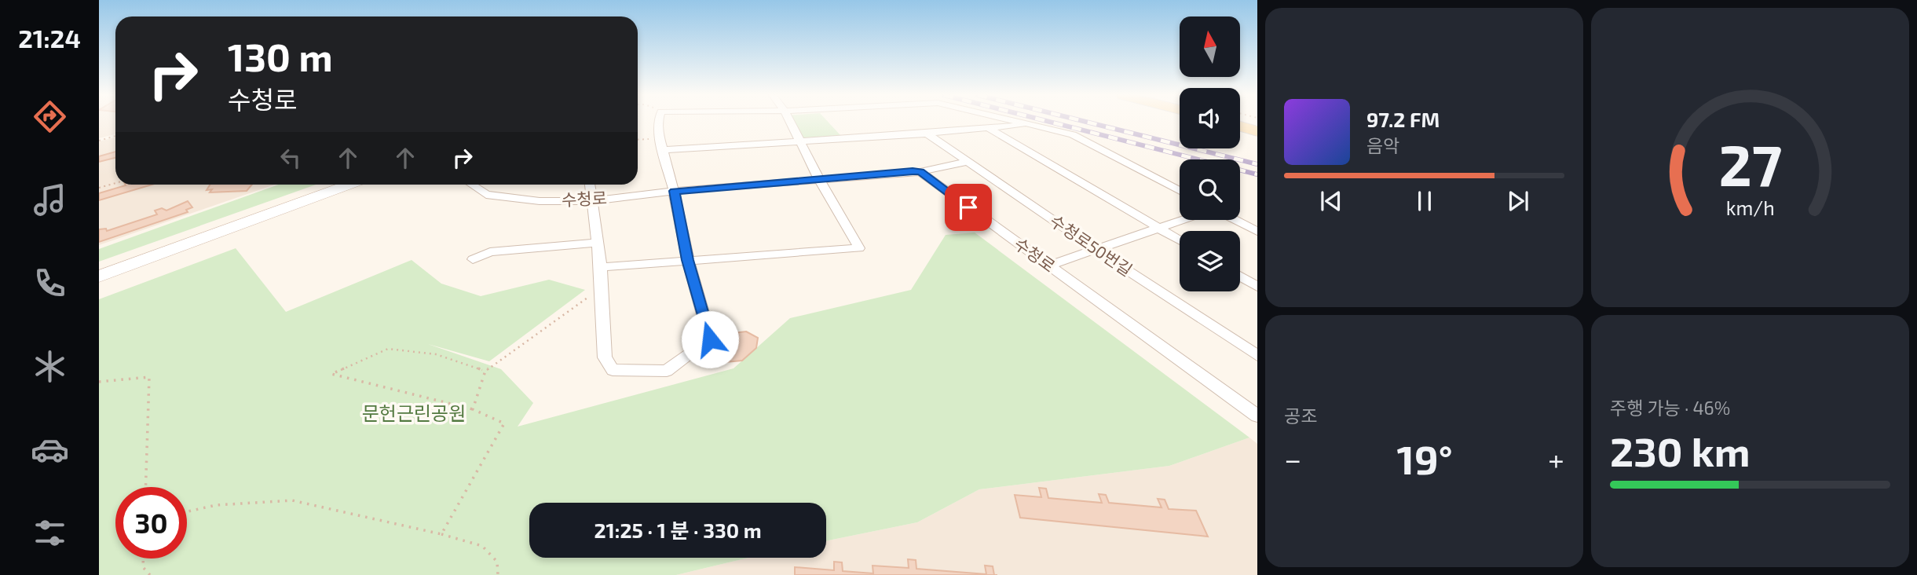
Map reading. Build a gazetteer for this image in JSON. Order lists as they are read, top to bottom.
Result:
{
  "streets": {
    "street": ["수청로", "수청로50번길"]
  },
  "parks": ["문헌근린공원"],
  "north": "top",
  "page": {
    "tabs": "21:24",
    "turn": ["130 m", "수청로"],
    "song": ["97.2 FM", "음악"],
    "tile": [
      "공조",
      ["주행 가능 · 46%", "230 km"]
    ],
    "heat": ["−", "19°", "+"],
    "limit": "30",
    "trip": "21:25 · 1 분 · 330 m",
    "gauge": ["27", "km/h"]
  }
}
